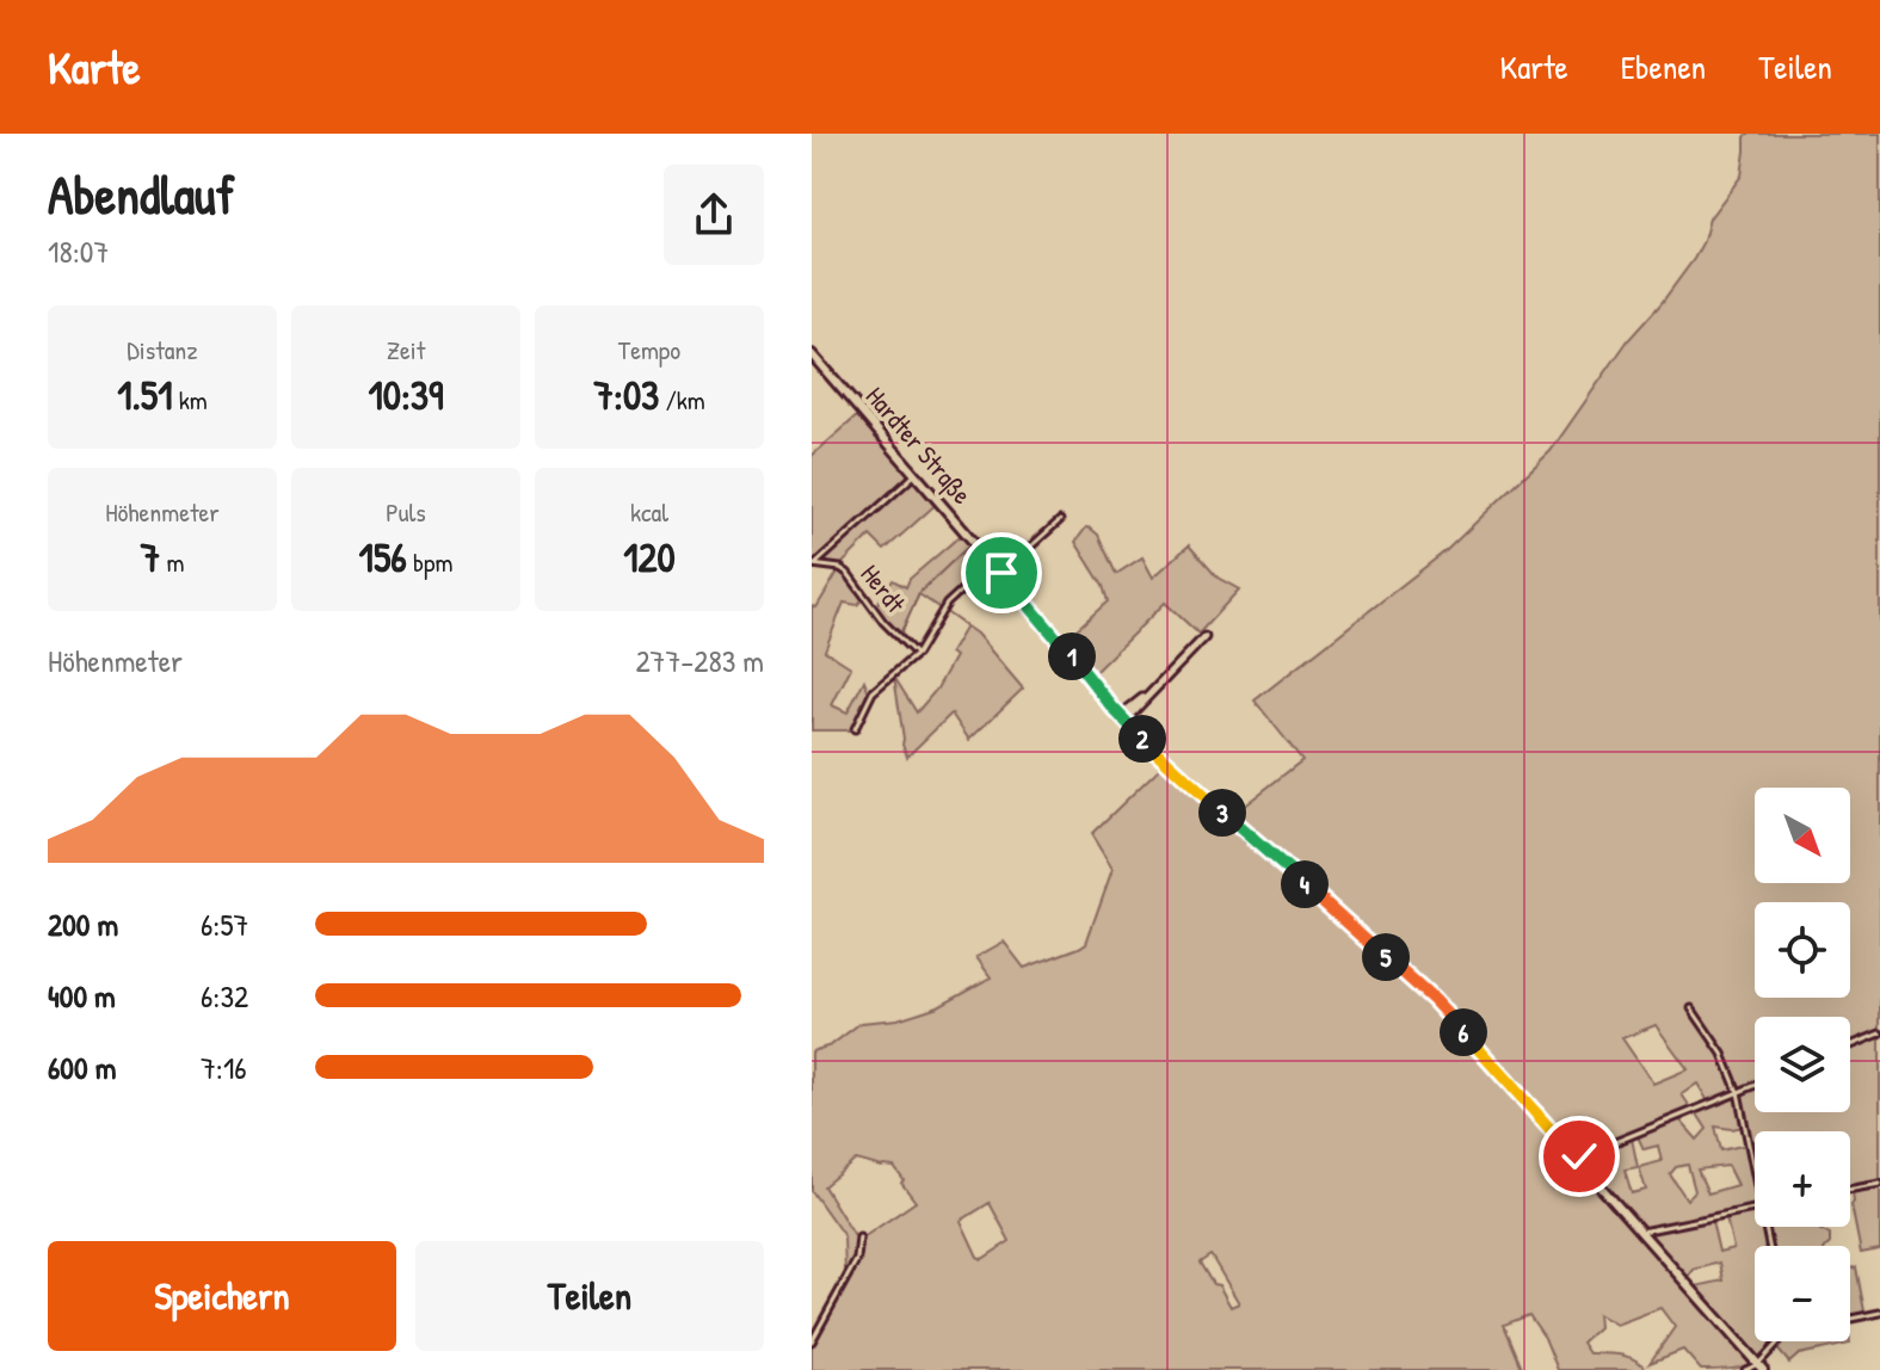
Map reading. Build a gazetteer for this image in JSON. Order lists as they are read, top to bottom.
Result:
{
  "streets": {
    "main road": ["Hardter Straße"],
    "street": ["Herdt"]
  },
  "crossings": [
    ["Hardter Straße", "Herdt"]
  ],
  "north": "bottom right",
  "page": {
    "header": "Karte",
    "nav": ["Karte", "Ebenen", "Teilen"],
    "heading": ["Abendlauf", "18:07"],
    "stats": [
      ["Distanz", "1.51 km"],
      ["Zeit", "10:39"],
      ["Tempo", "7:03 /km"],
      ["Höhenmeter", "7 m"],
      ["Puls", "156 bpm"],
      ["kcal", "120"]
    ],
    "chart": ["Höhenmeter", "277–283 m"],
    "pins": [
      "1",
      "2",
      "3",
      "4",
      "5",
      "6"
    ],
    "map_buttons": ["+", "−"],
    "list": [
      {
        "name": "200 m",
        "note": "6:57"
      },
      {
        "name": "400 m",
        "note": "6:32"
      },
      {
        "name": "600 m",
        "note": "7:16"
      }
    ],
    "buttons": ["Speichern", "Teilen"]
  }
}
